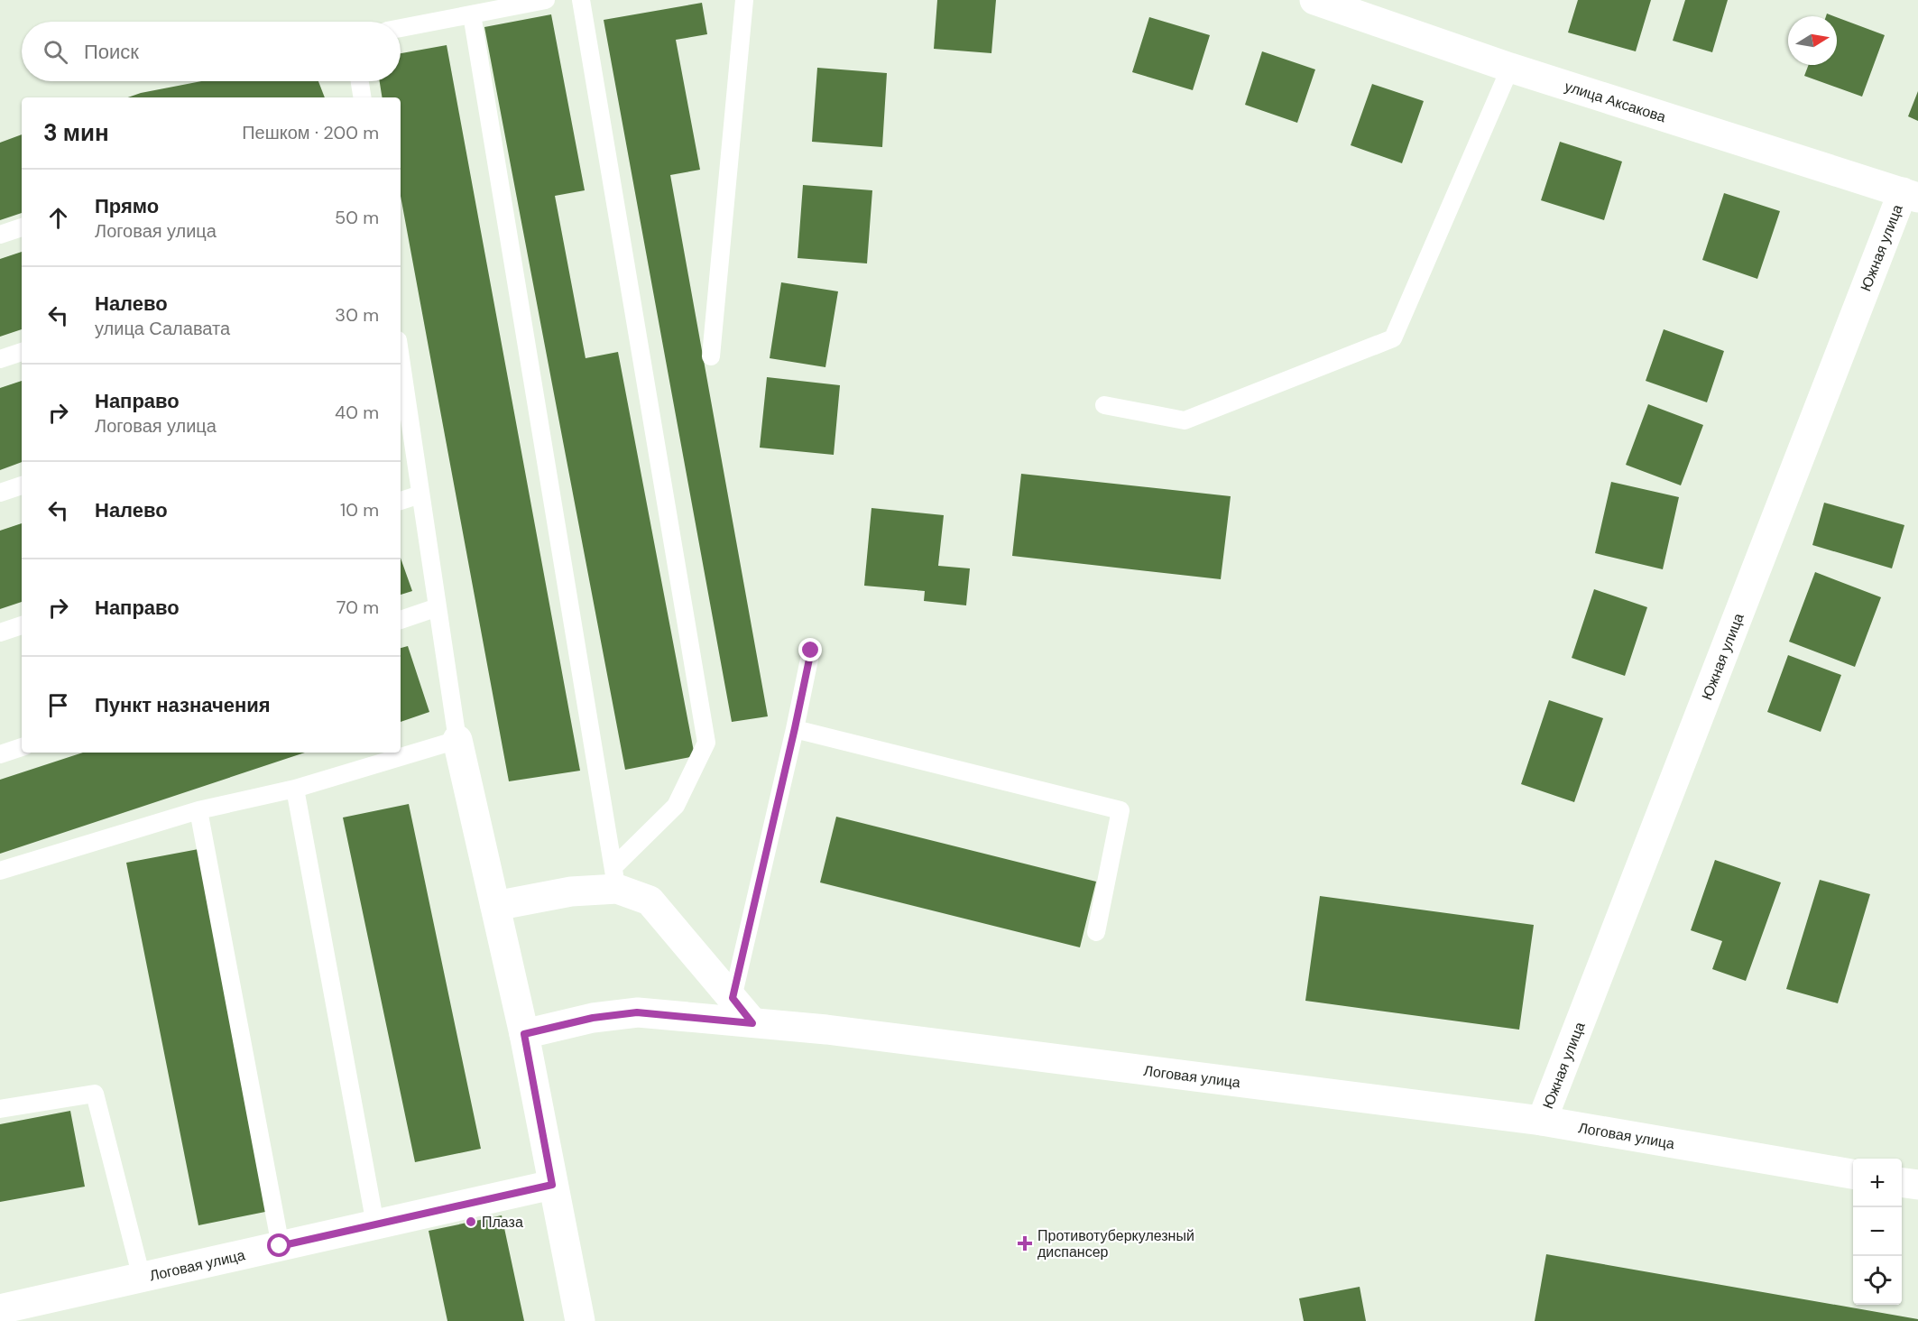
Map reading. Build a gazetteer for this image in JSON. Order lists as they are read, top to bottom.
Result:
{
  "streets": {
    "street": ["улица Аксакова", "Южная улица", "Логовая улица"]
  },
  "crossings": [
    ["улица Аксакова", "Южная улица"],
    ["Южная улица", "Логовая улица"]
  ],
  "places": {
    "other": ["Плаза"],
    "health": ["Противотуберкулезный диспансер"]
  },
  "north": "right",
  "page": {
    "search": "Поиск",
    "heading": ["3 мин", "Пешком · 200 m"],
    "list": [
      ["Прямо", "Логовая улица", "50 m"],
      ["Налево", "улица Салавата", "30 m"],
      ["Направо", "Логовая улица", "40 m"],
      ["Налево", "10 m"],
      ["Направо", "70 m"],
      "Пункт назначения"
    ],
    "map_buttons": ["+", "−"]
  }
}
